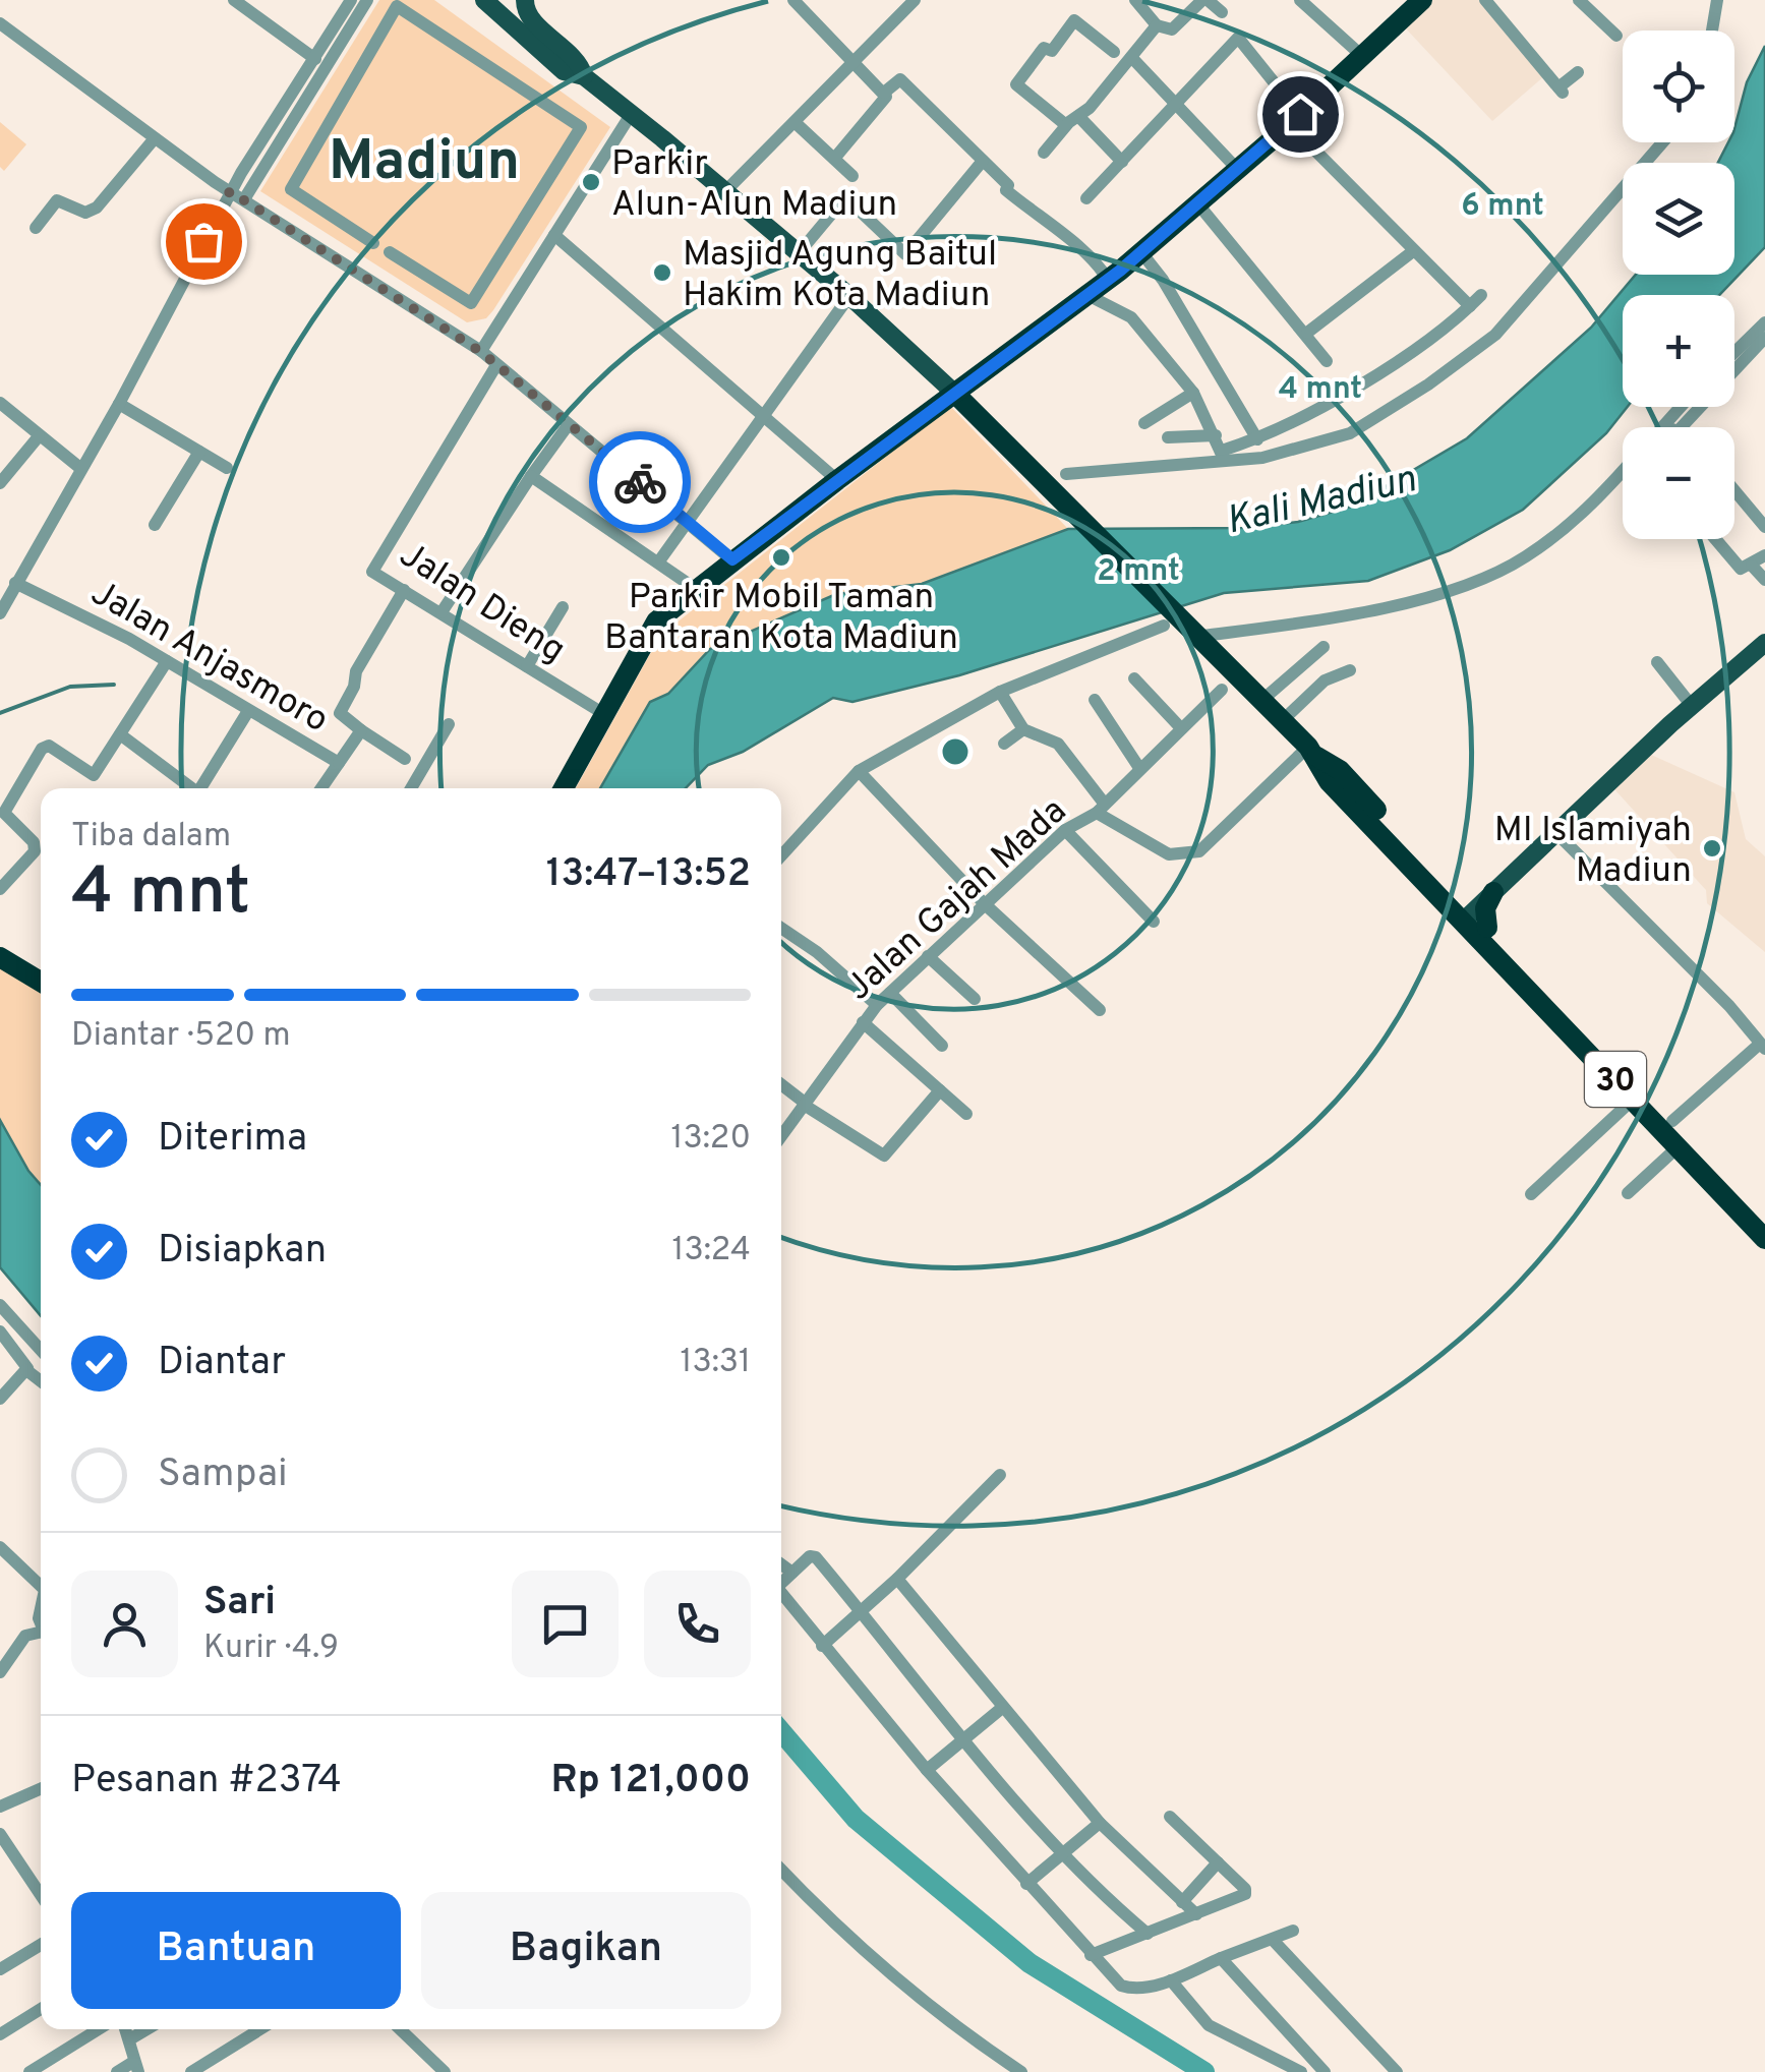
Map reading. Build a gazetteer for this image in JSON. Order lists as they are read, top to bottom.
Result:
{
  "streets": {
    "highway": ["30"],
    "street": ["Jalan Dieng", "Jalan Anjasmoro", "Jalan Gajah Mada"]
  },
  "crossings": [
    ["Jalan Gajah Mada", "30"]
  ],
  "districts": ["Madiun"],
  "water": ["Kali Madiun"],
  "places": [
    "Parkir Alun-Alun Madiun",
    "Masjid Agung Baitul Hakim Kota Madiun",
    "Parkir Mobil Taman Bantaran Kota Madiun",
    "MI Islamiyah Madiun"
  ],
  "page": {
    "map_buttons": ["+", "−"],
    "heading": ["4 mnt", "Tiba dalam", "13:47–13:52"],
    "panel": [
      "Sari",
      "Kurir · 4.9",
      "Pesanan #2374",
      "Rp 121,000"
    ],
    "bar": "Diantar · 520 m",
    "list": [
      ["Diterima", "13:20"],
      ["Disiapkan", "13:24"],
      ["Diantar", "13:31"],
      "Sampai"
    ],
    "buttons": ["Bantuan", "Bagikan"]
  },
  "rings": ["6 mnt", "4 mnt", "2 mnt"]
}
